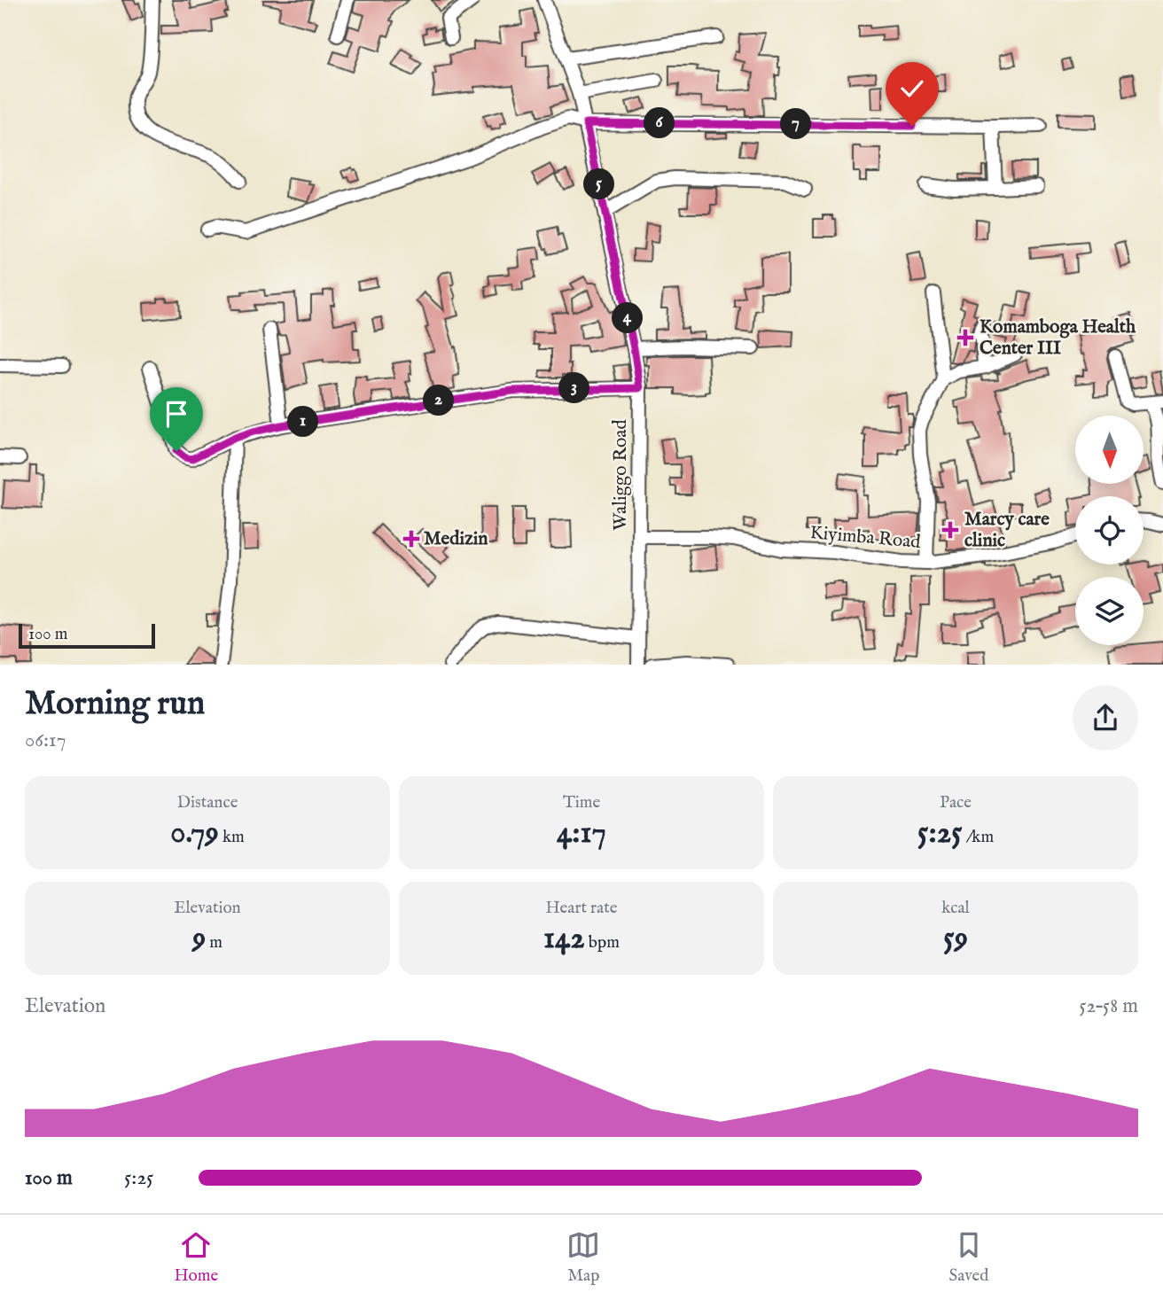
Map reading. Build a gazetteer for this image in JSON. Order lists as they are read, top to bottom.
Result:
{
  "streets": {
    "street": ["Waliggo Road", "Kiyimba Road"]
  },
  "crossings": [
    ["Waliggo Road", "Kiyimba Road"]
  ],
  "places": {
    "health": ["Komamboga Health Center III", "Marcy care clinic", "Medizin"]
  },
  "scale_bar": "100 m",
  "north": "bottom",
  "page": {
    "pins": [
      "6",
      "7",
      "5",
      "4",
      "3",
      "2",
      "1"
    ],
    "scale": "100 m",
    "heading": ["Morning run", "06:17"],
    "stats": [
      ["Distance", "0.79 km"],
      ["Time", "4:17"],
      ["Pace", "5:25 /km"],
      ["Elevation", "9 m"],
      ["Heart rate", "142 bpm"],
      ["kcal", "59"]
    ],
    "chart": ["Elevation", "52–58 m"],
    "list": [
      {
        "name": "100 m",
        "note": "5:25"
      }
    ],
    "tabs": ["Home", "Map", "Saved"]
  }
}
